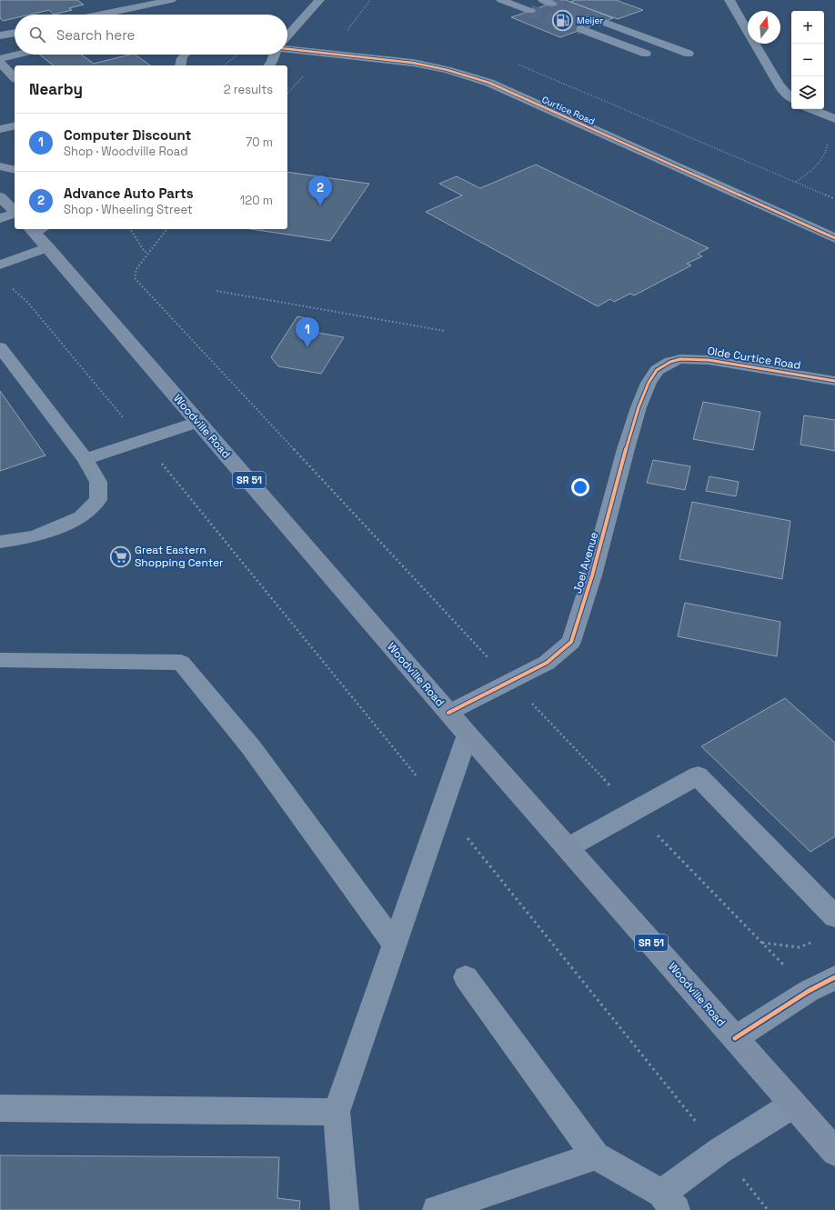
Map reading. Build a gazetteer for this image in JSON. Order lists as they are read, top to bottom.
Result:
{
  "streets": {
    "main road": ["Woodville Road", "SR 51"],
    "street": ["Curtice Road", "Olde Curtice Road", "Joel Avenue"]
  },
  "crossings": [
    ["Olde Curtice Road", "Joel Avenue"],
    ["Woodville Road", "Joel Avenue"]
  ],
  "places": {
    "fuel station": ["Meijer"],
    "supermarket": ["Great Eastern Shopping Center"]
  },
  "north": "top",
  "page": {
    "map_buttons": ["+", "−"],
    "search": "Search here",
    "heading": ["Nearby", "2 results"],
    "list": [
      {
        "mark": "1",
        "name": "Computer Discount",
        "note": "Shop · Woodville Road",
        "value": "70 m"
      },
      {
        "mark": "2",
        "name": "Advance Auto Parts",
        "note": "Shop · Wheeling Street",
        "value": "120 m"
      }
    ],
    "pins": ["2", "1"]
  }
}
